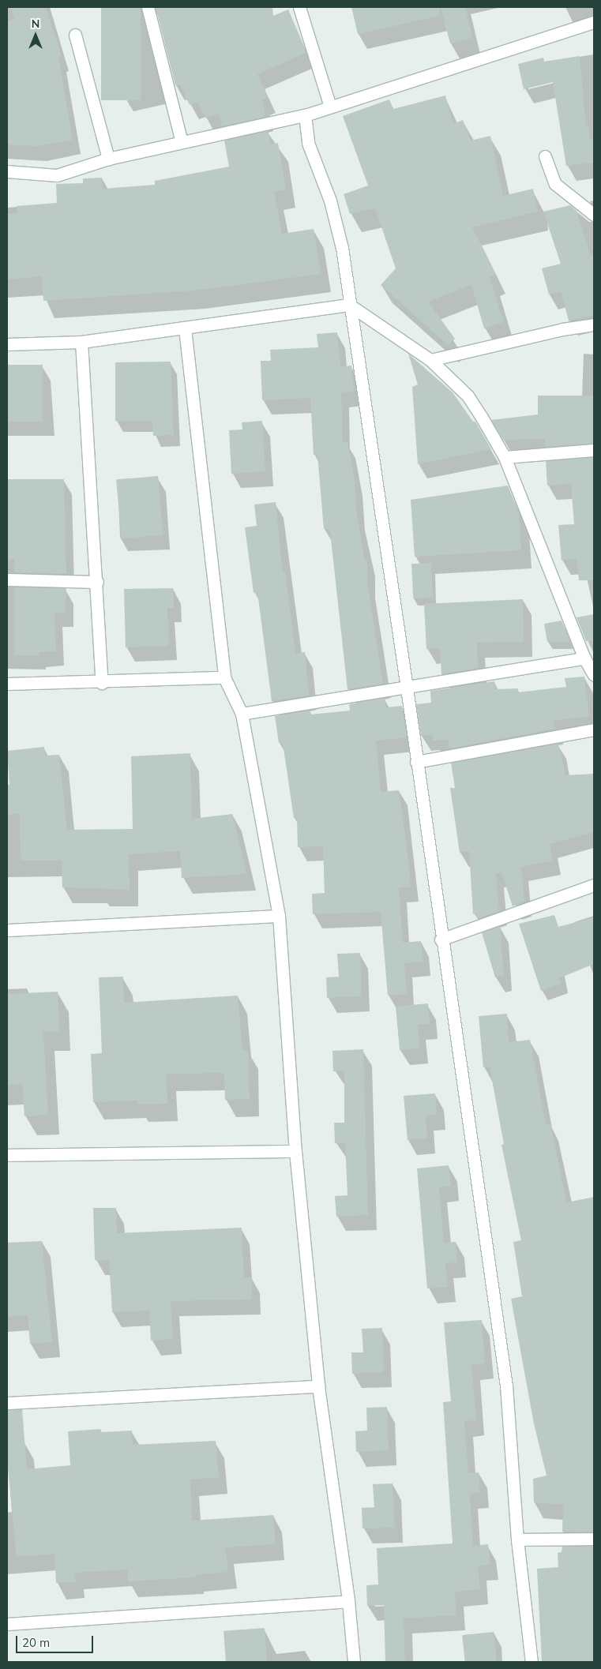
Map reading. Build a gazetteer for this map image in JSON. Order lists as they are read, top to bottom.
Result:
{
  "scale_bar": "20 m",
  "north": "top"
}
